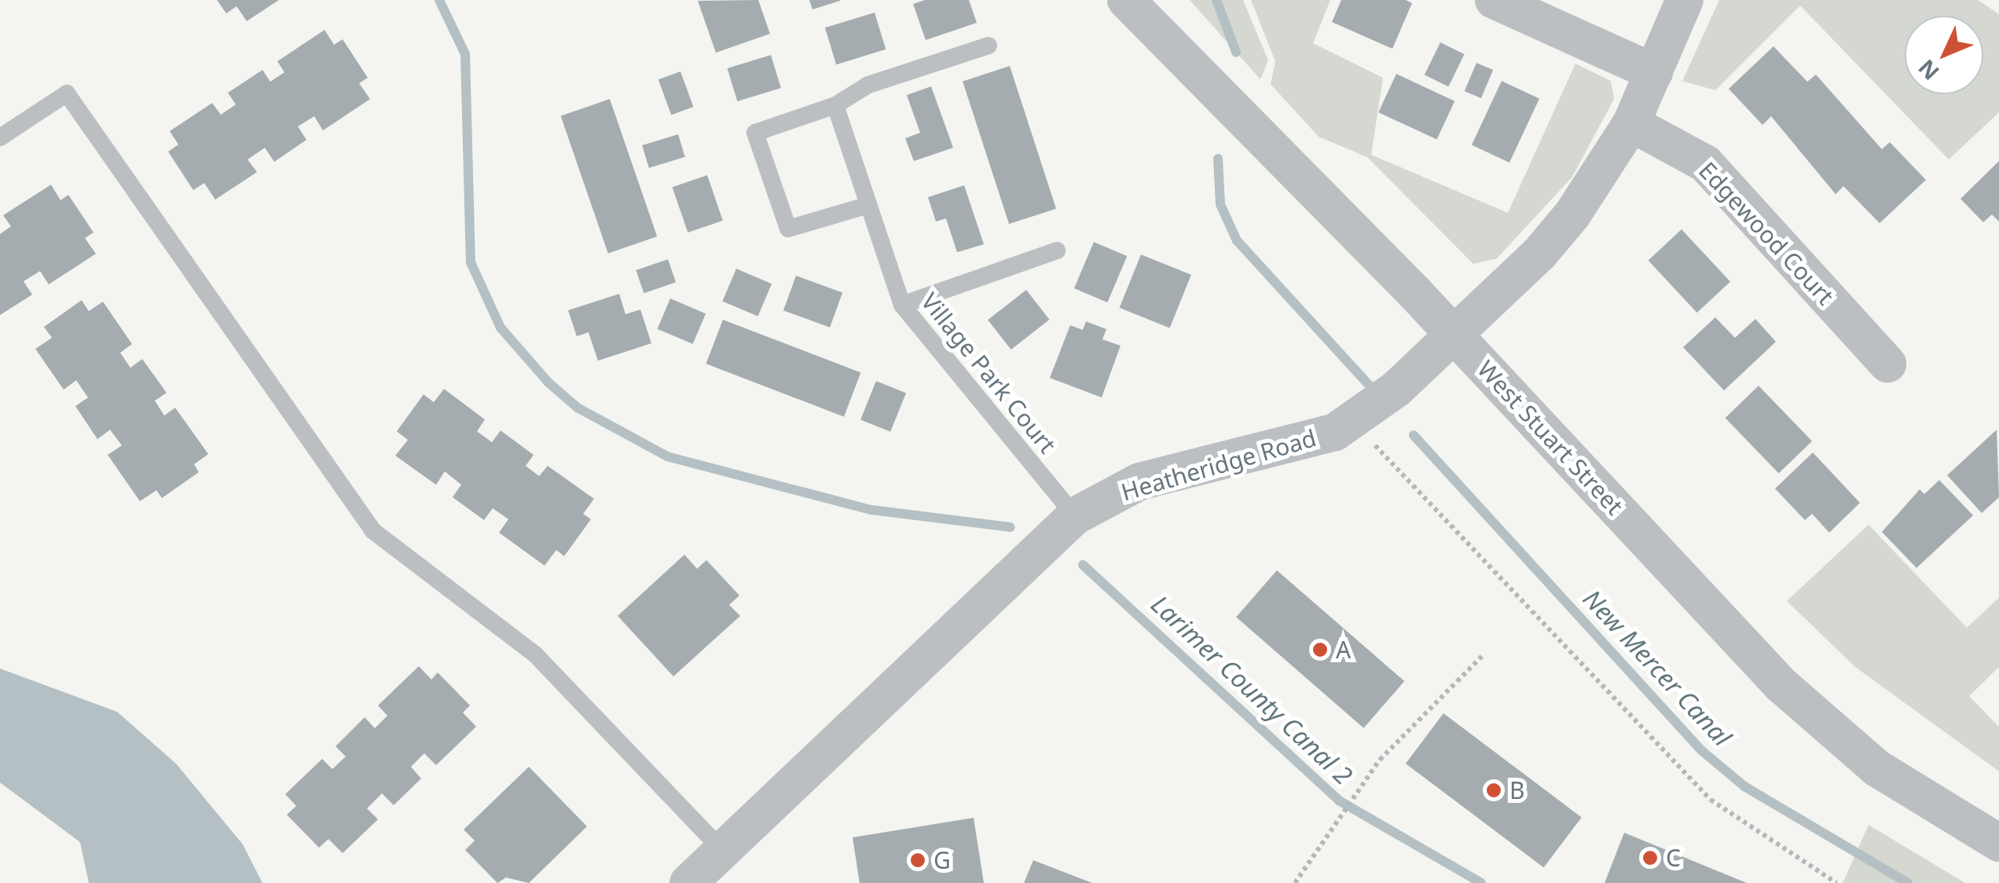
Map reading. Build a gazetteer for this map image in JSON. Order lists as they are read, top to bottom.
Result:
{
  "streets": {
    "street": ["Edgewood Court", "West Stuart Street", "Heatheridge Road"],
    "lane": ["Village Park Court"]
  },
  "crossings": [
    ["Edgewood Court", "Heatheridge Road"],
    ["Village Park Court", "Heatheridge Road"],
    ["West Stuart Street", "Heatheridge Road"]
  ],
  "water": ["New Mercer Canal", "Larimer County Canal 2"],
  "places": [
    "A",
    "B",
    "C",
    "G"
  ],
  "north": "bottom left"
}
